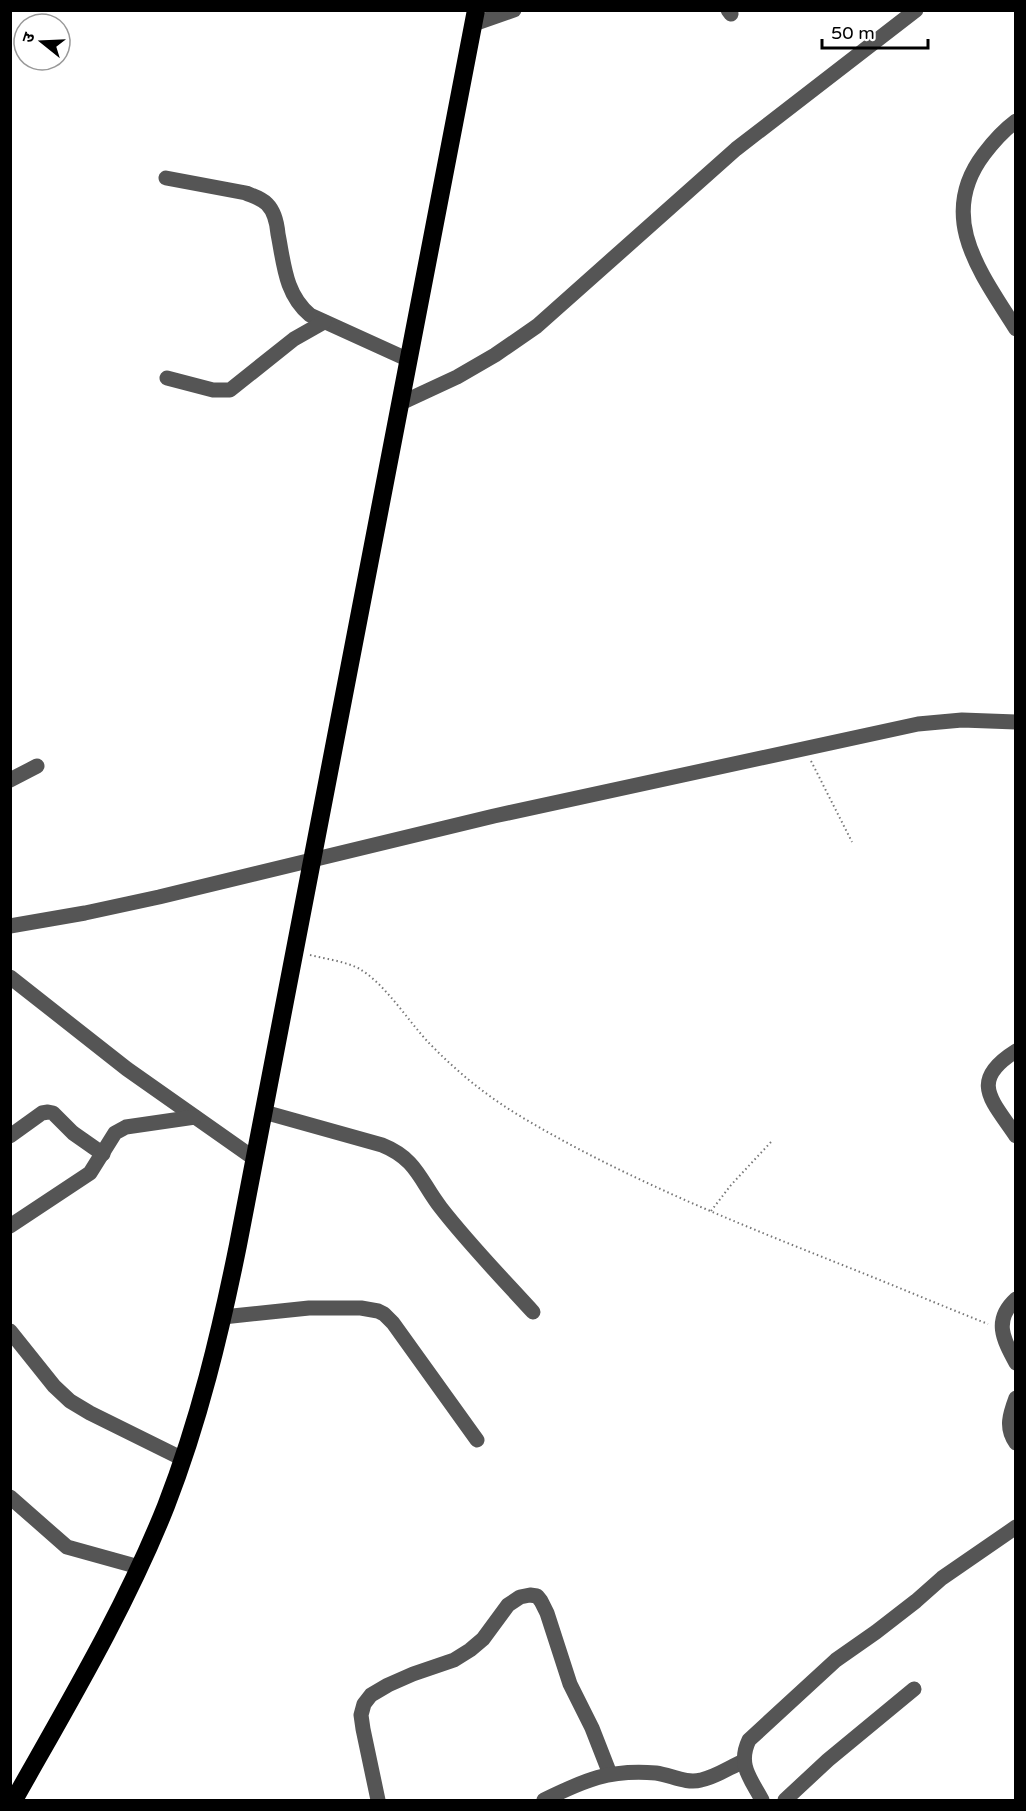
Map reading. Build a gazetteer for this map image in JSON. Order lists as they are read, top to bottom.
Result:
{
  "scale_bar": "50 m",
  "north": "left"
}
